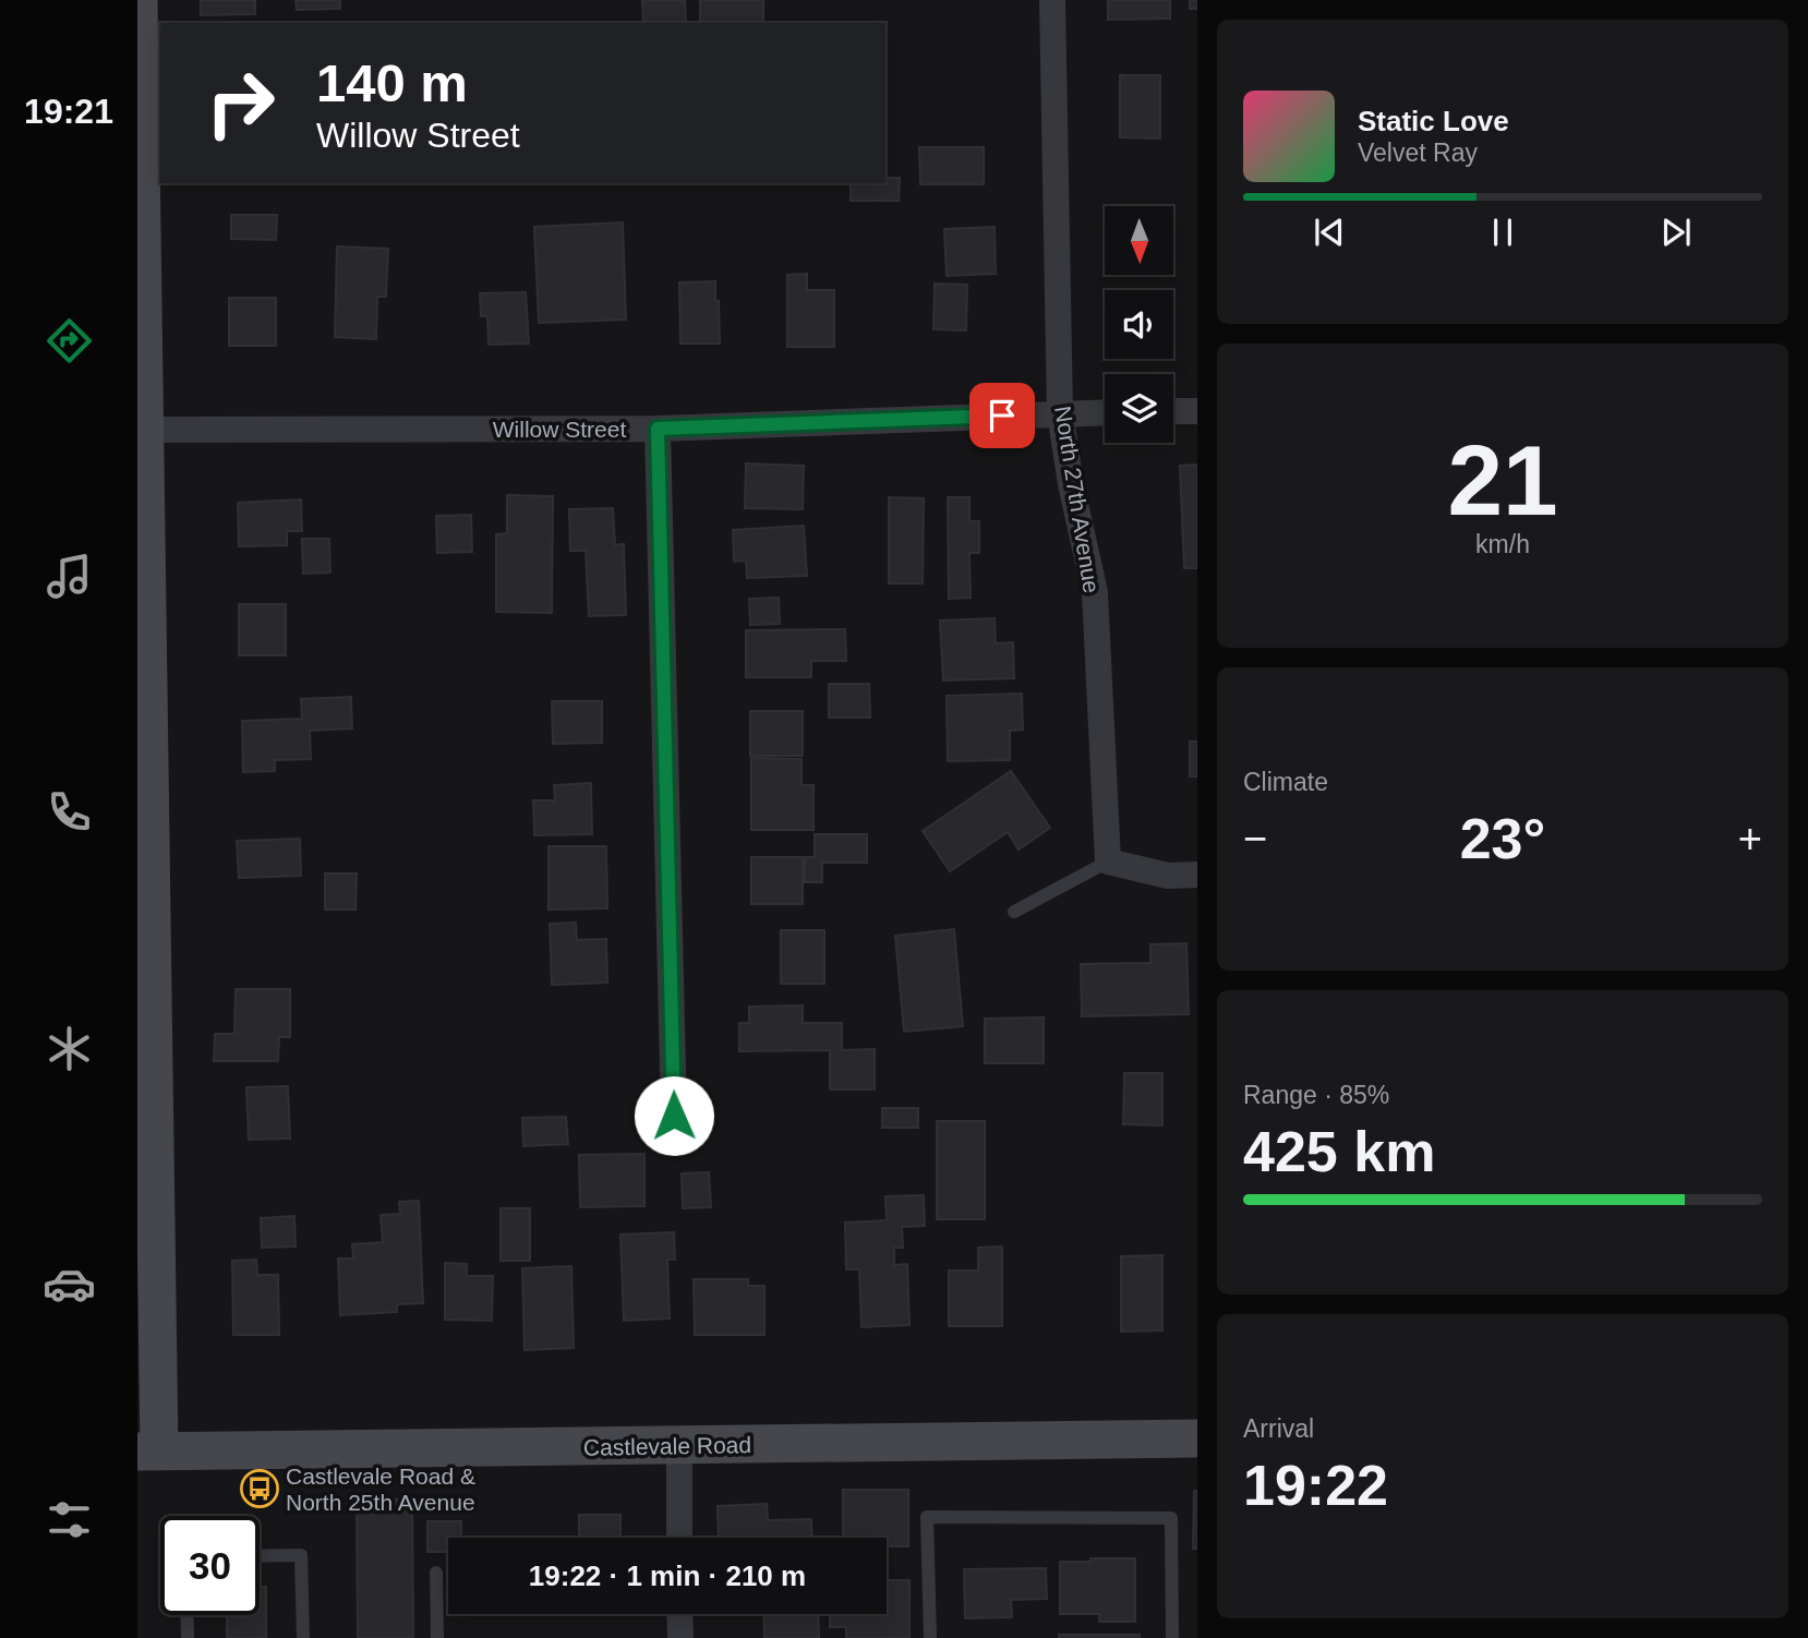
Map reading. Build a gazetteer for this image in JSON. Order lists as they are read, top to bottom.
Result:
{
  "streets": {
    "street": ["Willow Street", "North 27th Avenue", "Castlevale Road"]
  },
  "crossings": [
    ["Willow Street", "North 27th Avenue"]
  ],
  "places": {
    "bus stop": ["Castlevale Road & North 25th Avenue"]
  },
  "north": "bottom",
  "page": {
    "tabs": "19:21",
    "turn": ["140 m", "Willow Street"],
    "song": ["Static Love", "Velvet Ray"],
    "tile": [
      ["21", "km/h"],
      "Climate",
      ["Range · 85%", "425 km"],
      ["Arrival", "19:22"]
    ],
    "heat": ["−", "23°", "+"],
    "limit": "30",
    "trip": "19:22 · 1 min · 210 m"
  }
}
